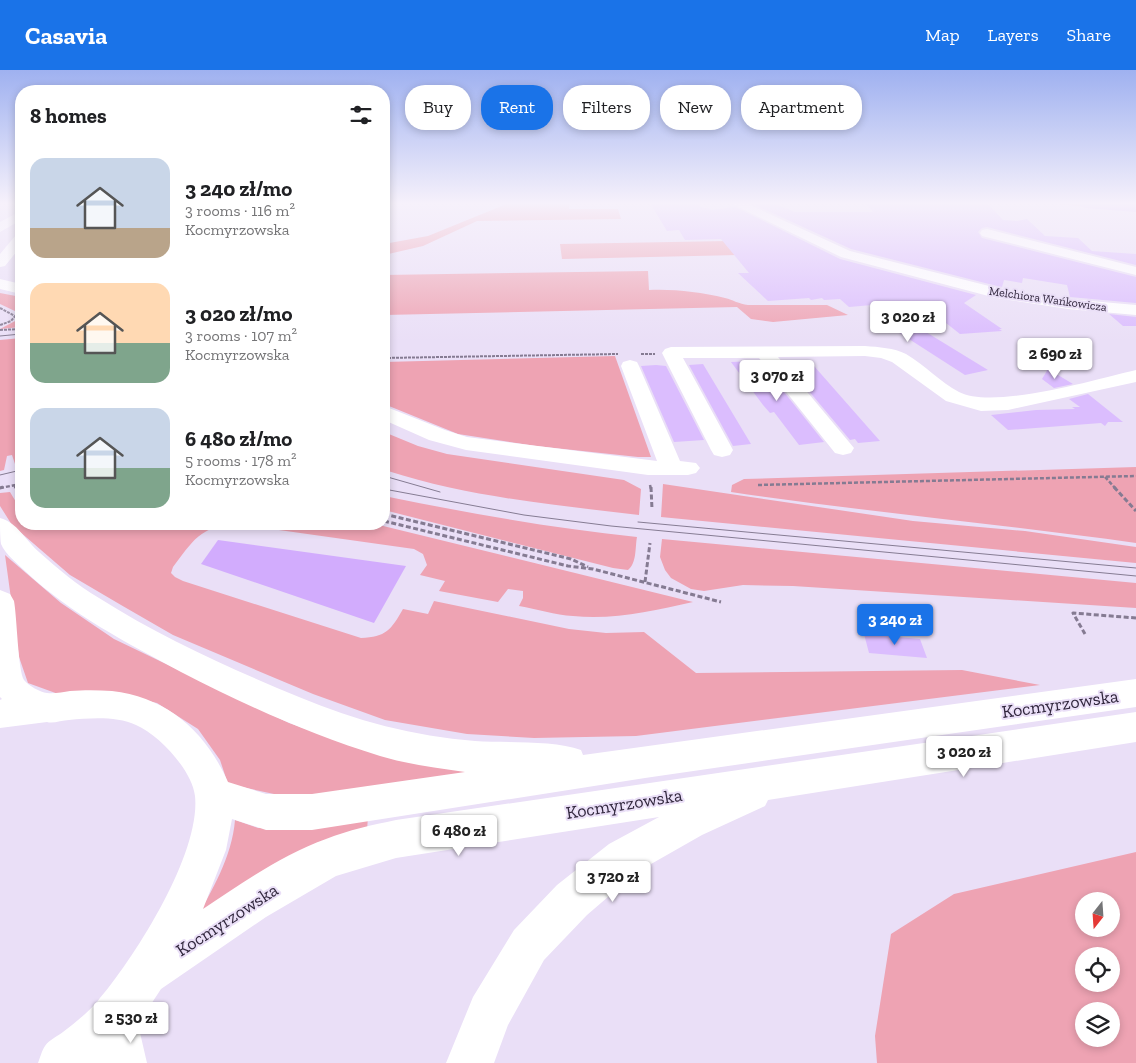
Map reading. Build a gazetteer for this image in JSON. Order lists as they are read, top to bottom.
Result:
{
  "streets": {
    "main road": ["Melchiora Wańkowicza", "Kocmyrzowska"]
  },
  "north": "bottom",
  "page": {
    "header": "Casavia",
    "nav": ["Map", "Layers", "Share"],
    "chip": [
      "Buy",
      "Rent",
      "Filters",
      "New",
      "Apartment"
    ],
    "heading": "8 homes",
    "list": [
      {
        "name": "3 240 zł/mo",
        "note": "3 rooms · 116 m² · Kocmyrzowska"
      },
      {
        "name": "3 020 zł/mo",
        "note": "3 rooms · 107 m² · Kocmyrzowska"
      },
      {
        "name": "6 480 zł/mo",
        "note": "5 rooms · 178 m² · Kocmyrzowska"
      }
    ],
    "price": [
      "3 020 zł",
      "2 690 zł",
      "3 070 zł",
      "3 240 zł",
      "3 020 zł",
      "6 480 zł",
      "3 720 zł",
      "2 530 zł"
    ]
  }
}
